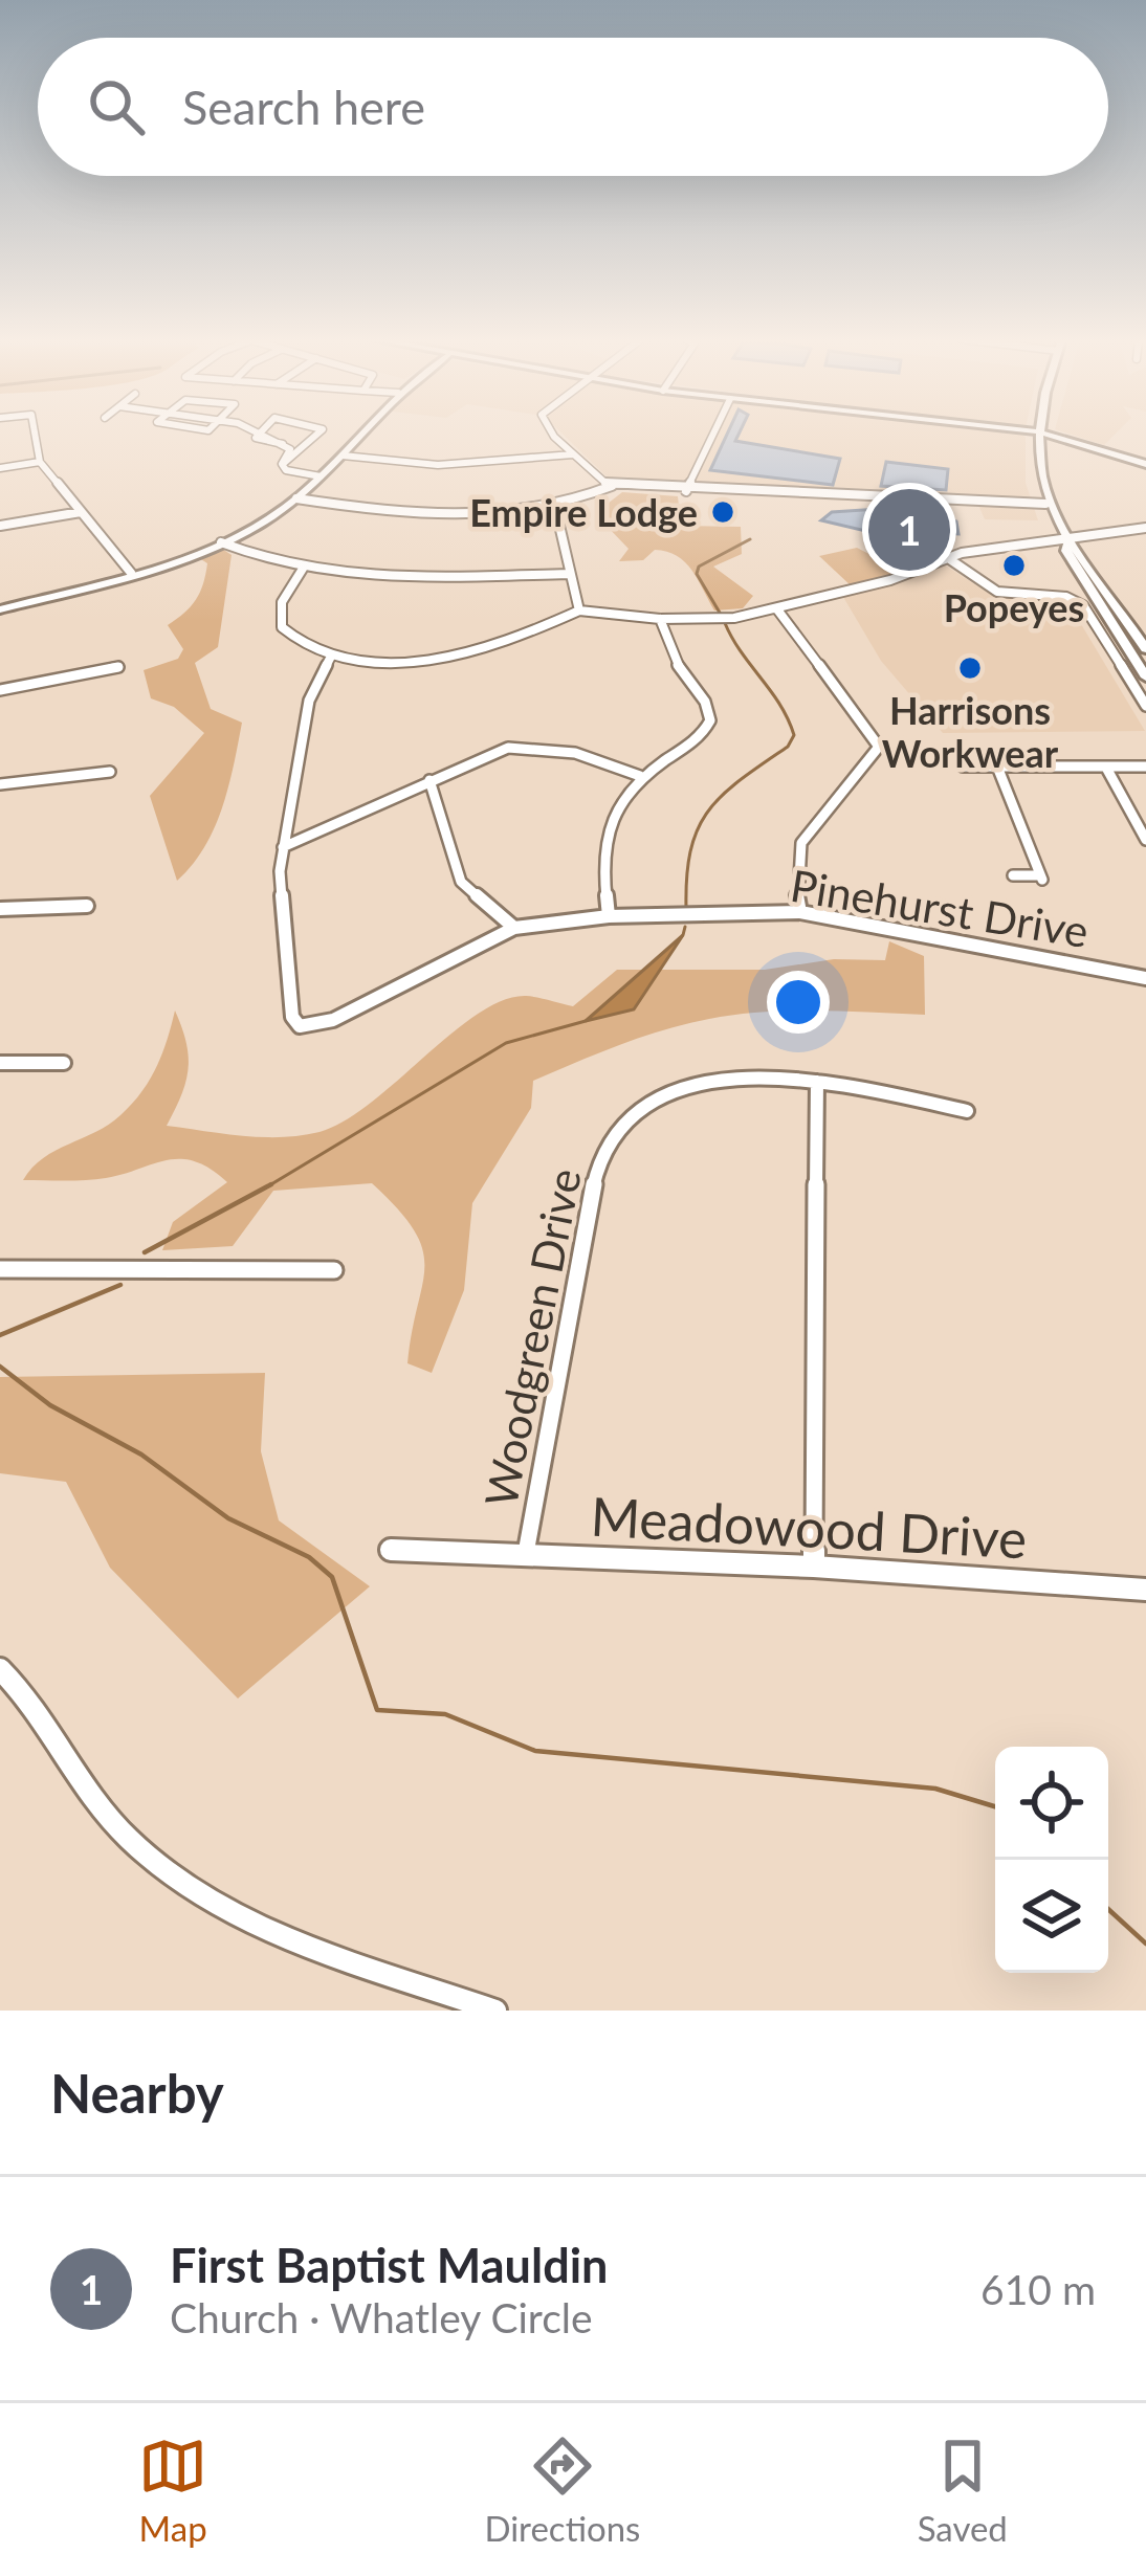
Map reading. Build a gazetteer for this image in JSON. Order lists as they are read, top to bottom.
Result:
{
  "streets": {
    "street": ["Pinehurst Drive", "Woodgreen Drive", "Meadowood Drive"]
  },
  "crossings": [
    ["Woodgreen Drive", "Meadowood Drive"]
  ],
  "places": ["Empire Lodge", "Popeyes", "Harrisons Workwear"],
  "page": {
    "search": "Search here",
    "pins": "1",
    "heading": "Nearby",
    "list": [
      {
        "mark": "1",
        "name": "First Baptist Mauldin",
        "note": "Church · Whatley Circle",
        "value": "610 m"
      }
    ],
    "nav": ["Map", "Directions", "Saved"]
  }
}
